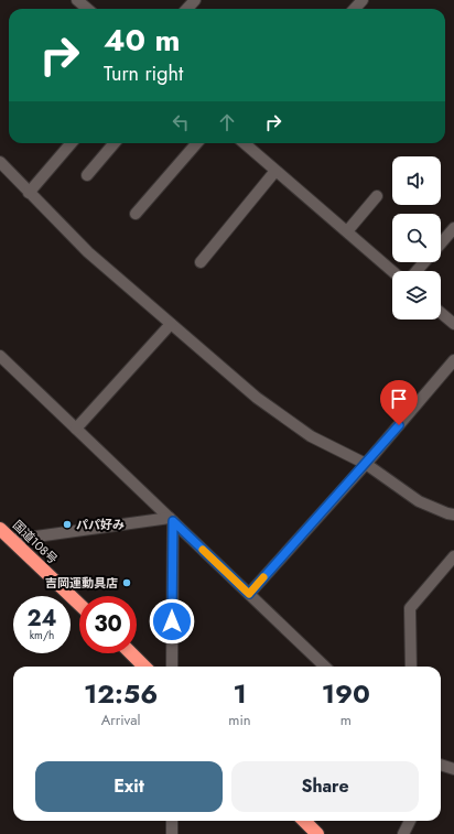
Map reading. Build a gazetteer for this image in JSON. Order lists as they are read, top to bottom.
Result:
{
  "streets": {
    "highway": ["国道108号"]
  },
  "places": ["パパ好み", "吉岡運動具店"],
  "page": {
    "turn": ["40 m", "Turn right"],
    "speed": "24 km/h",
    "limit": "30",
    "eta": [
      "12:56",
      "Arrival",
      "1",
      "min",
      "190",
      "m"
    ],
    "buttons": ["Exit", "Share"]
  }
}
